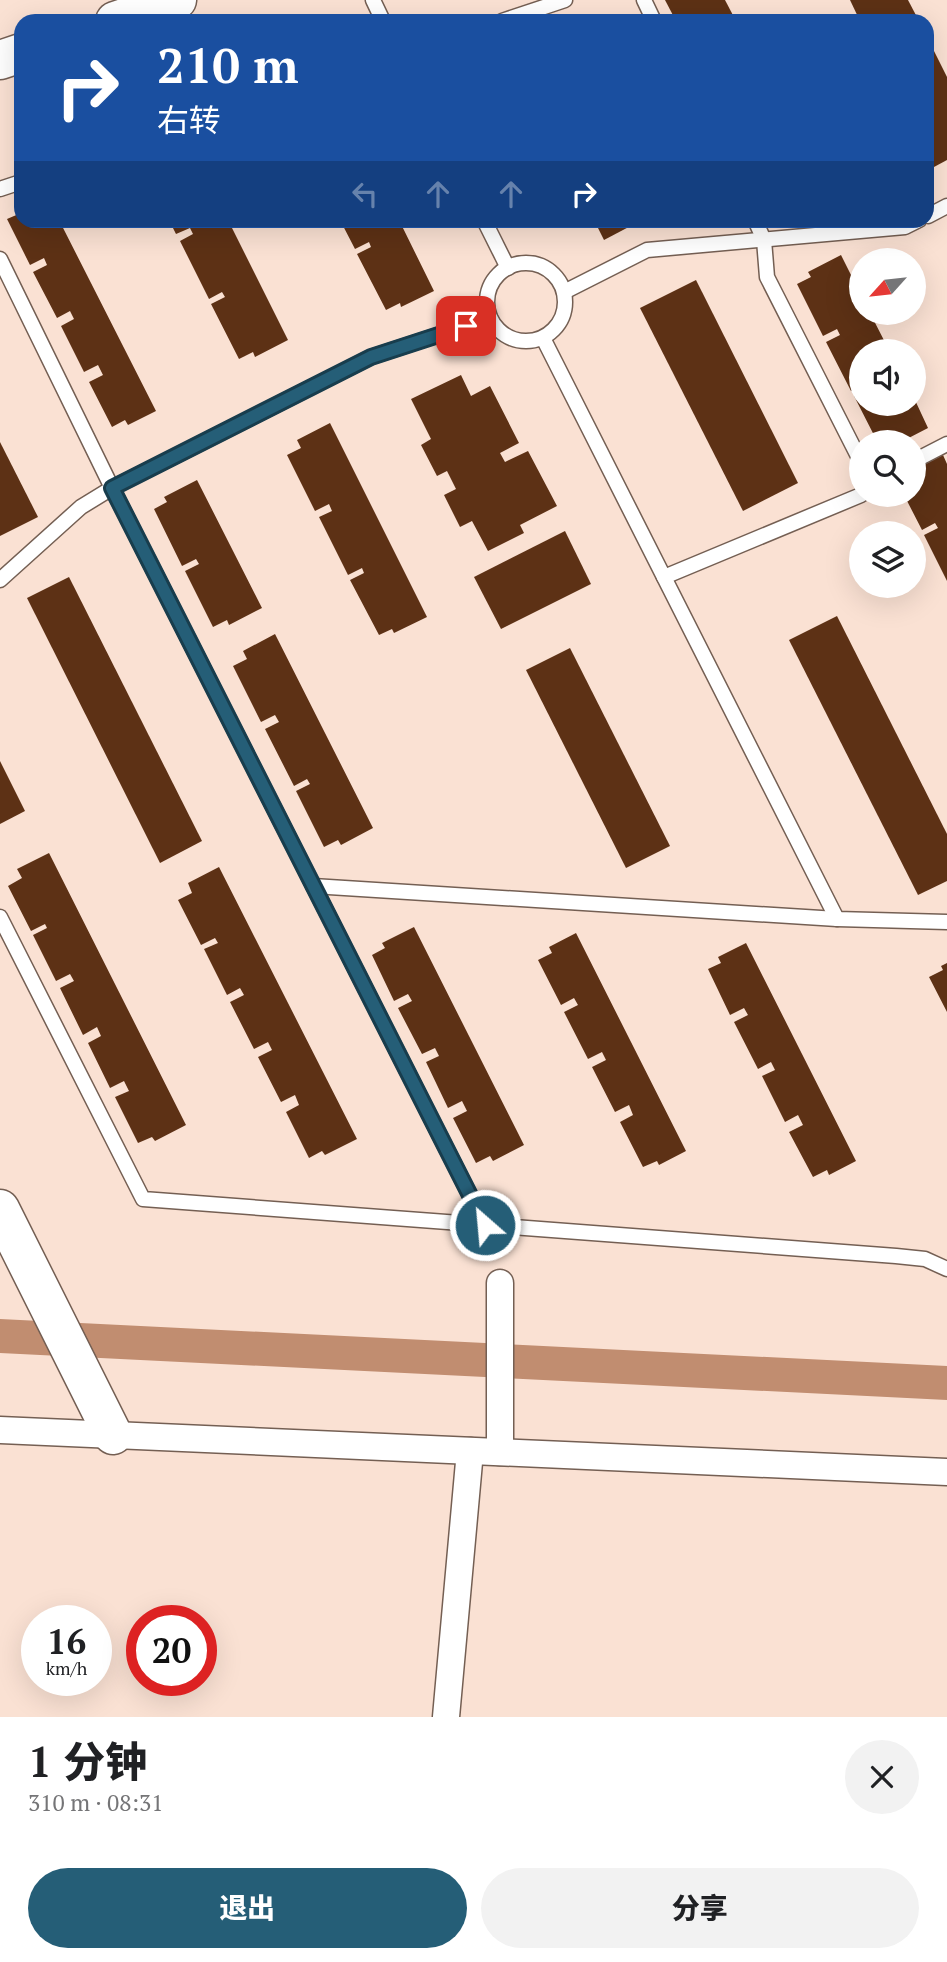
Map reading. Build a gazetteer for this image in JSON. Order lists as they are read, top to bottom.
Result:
{
  "north": "bottom left",
  "page": {
    "turn": ["210 m", "右转"],
    "speed": "16 km/h",
    "limit": "20",
    "heading": ["1 分钟", "310 m · 08:31"],
    "buttons": ["退出", "分享"]
  }
}
